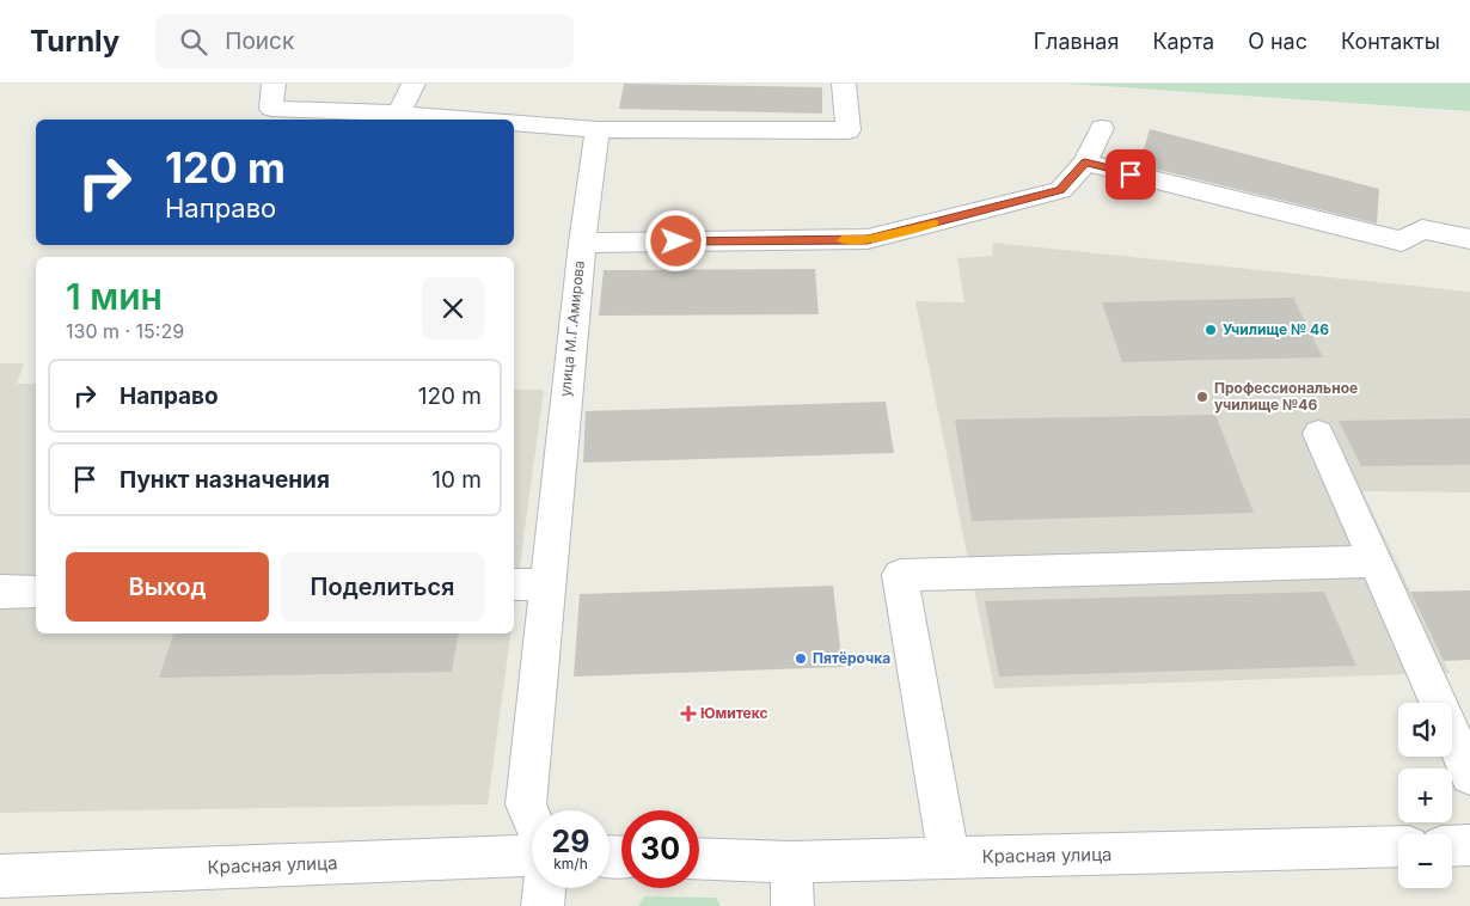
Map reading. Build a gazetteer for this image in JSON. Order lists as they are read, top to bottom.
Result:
{
  "streets": {
    "street": ["улица М.Г.Амирова", "Красная улица"]
  },
  "places": {
    "other": ["Училище № 46", "Профессиональное училище №46", "Пятёрочка"],
    "health": ["Юмитекс"]
  },
  "page": {
    "header": "Turnly",
    "search": "Поиск",
    "nav": [
      "Главная",
      "Карта",
      "О нас",
      "Контакты"
    ],
    "turn": ["120 m", "Направо"],
    "heading": ["1 мин", "130 m · 15:29"],
    "list": [
      {
        "name": "Направо",
        "value": "120 m"
      },
      {
        "name": "Пункт назначения",
        "value": "10 m"
      }
    ],
    "buttons": ["Выход", "Поделиться"],
    "map_buttons": ["+", "−"],
    "speed": "29 km/h",
    "limit": "30"
  }
}
